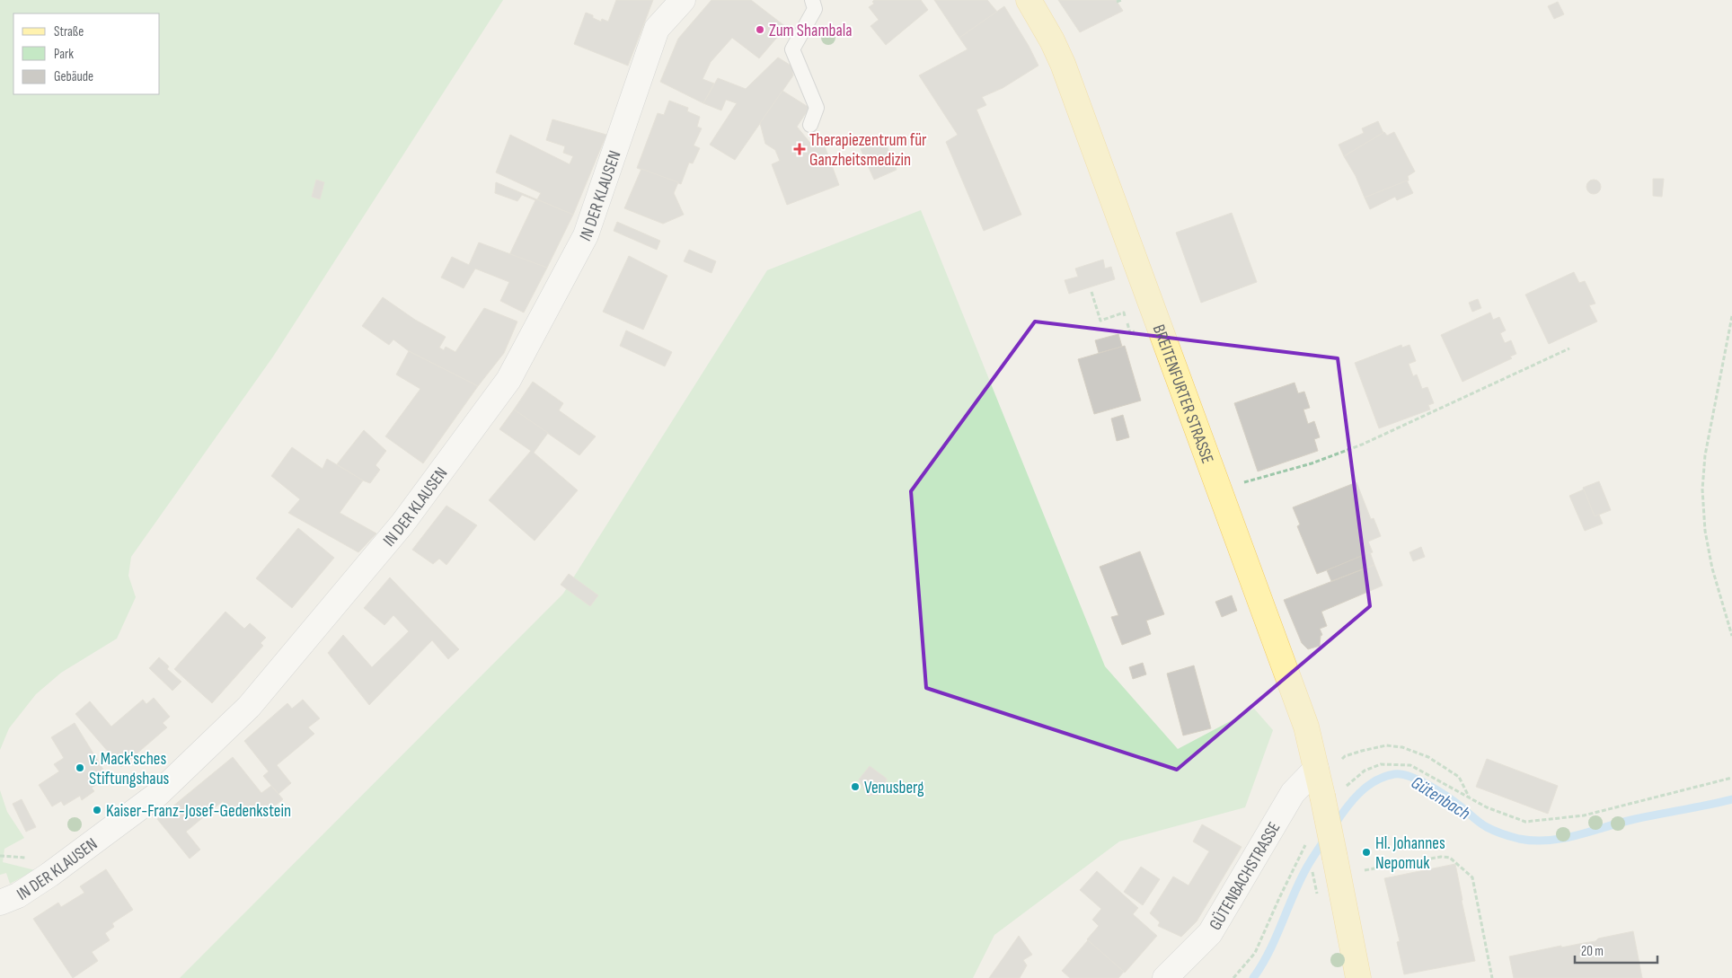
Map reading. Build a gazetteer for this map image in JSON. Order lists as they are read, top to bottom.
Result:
{
  "streets": {
    "main road": ["BREITENFURTER STRASSE"],
    "street": ["IN DER KLAUSEN", "GÜTENBACHSTRASSE"]
  },
  "crossings": [
    ["BREITENFURTER STRASSE", "GÜTENBACHSTRASSE"]
  ],
  "water": ["Gütenbach"],
  "places": {
    "other": [
      "Zum Shambala",
      "v. Mack'sches Stiftungshaus",
      "Venusberg",
      "Kaiser-Franz-Josef-Gedenkstein",
      "Hl. Johannes Nepomuk"
    ],
    "health": ["Therapiezentrum für Ganzheitsmedizin"]
  },
  "legend": ["Straße", "Park", "Gebäude"],
  "scale_bar": "20 m"
}
